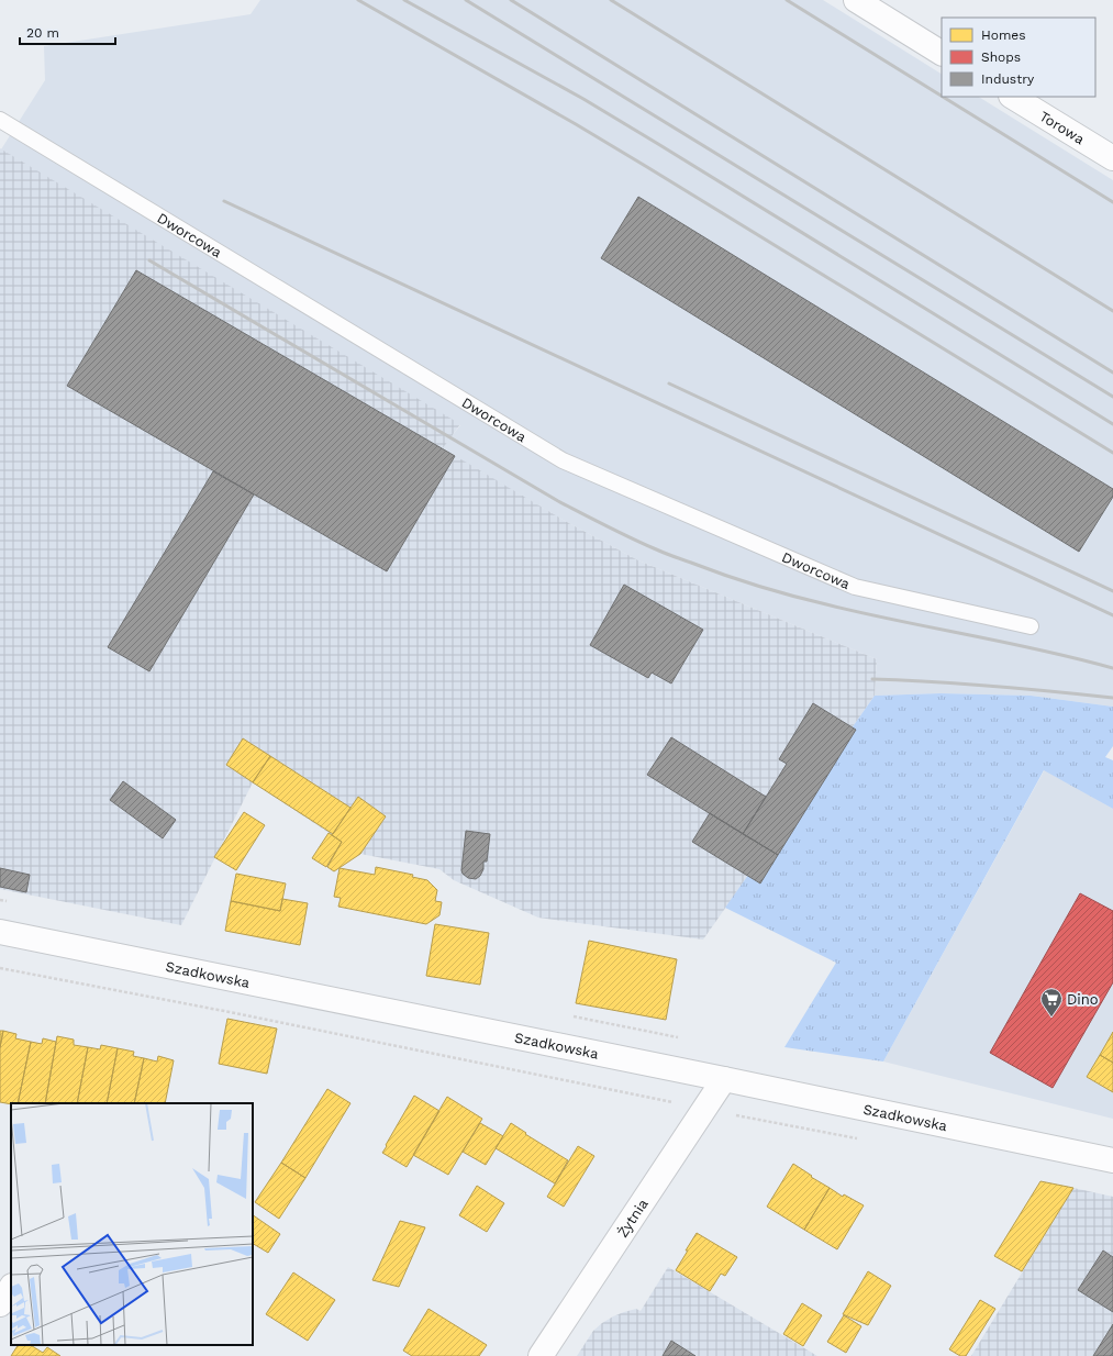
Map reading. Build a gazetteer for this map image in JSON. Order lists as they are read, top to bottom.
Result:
{
  "streets": {
    "street": ["Torowa", "Szadkowska", "Żytnia"],
    "lane": ["Dworcowa"]
  },
  "crossings": [
    ["Szadkowska", "Żytnia"]
  ],
  "places": {
    "supermarket": ["Dino"]
  },
  "legend": ["Homes", "Shops", "Industry"],
  "scale_bar": "20 m"
}
